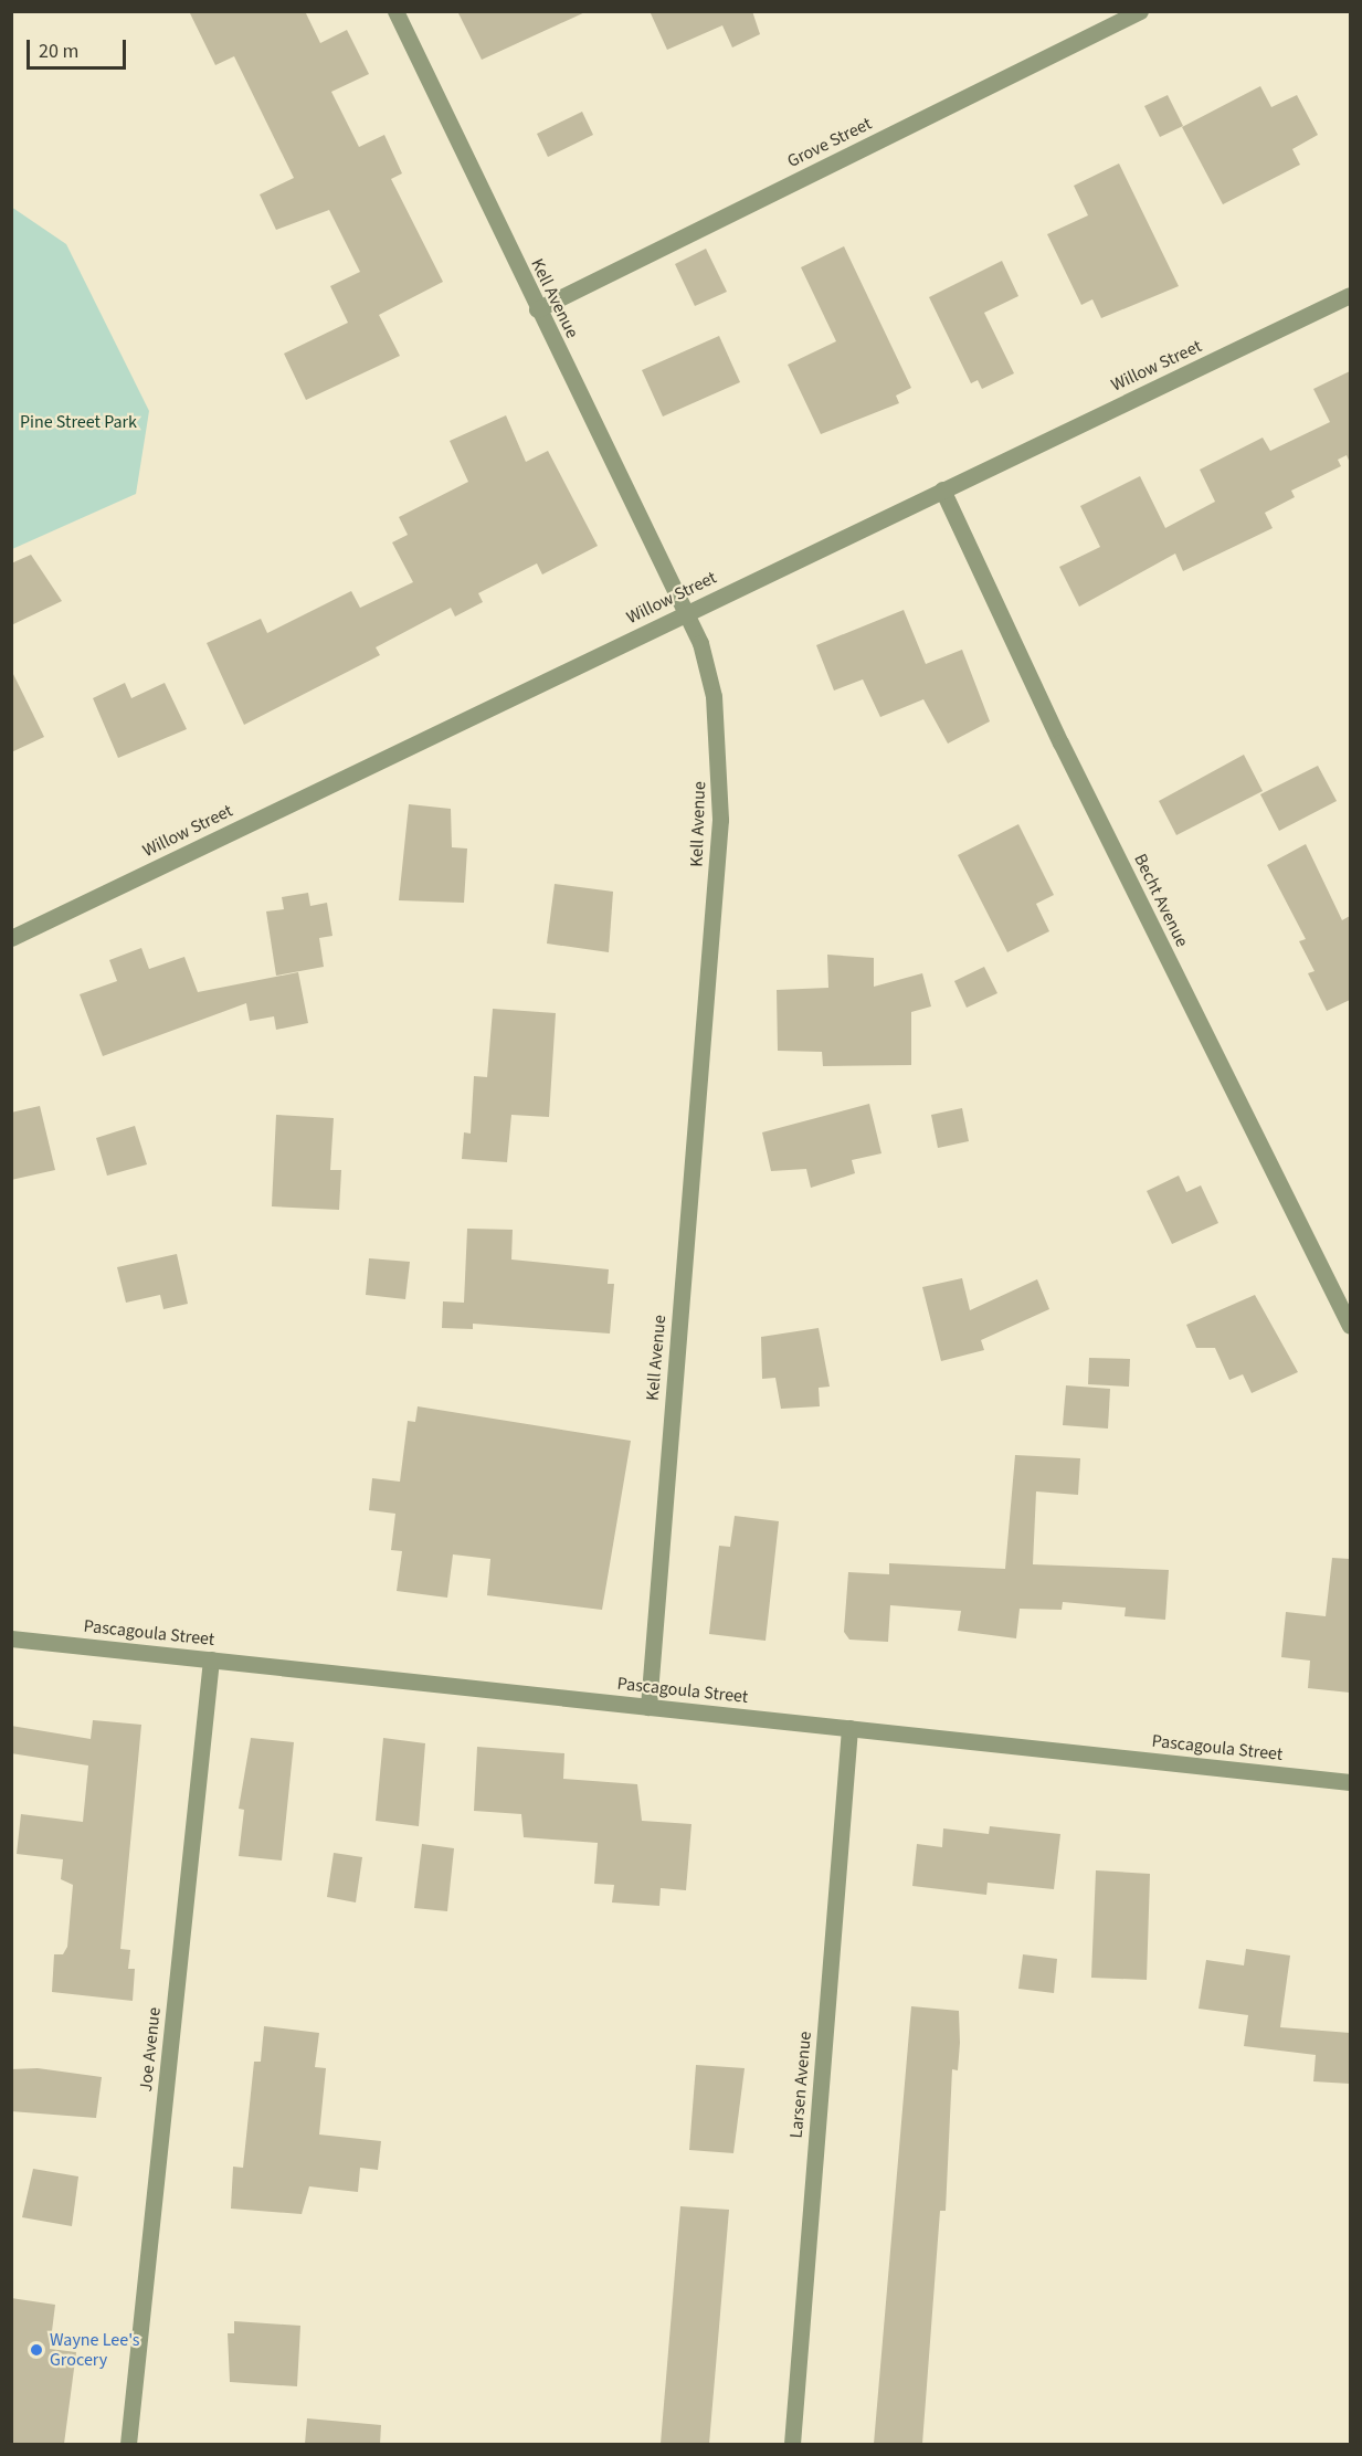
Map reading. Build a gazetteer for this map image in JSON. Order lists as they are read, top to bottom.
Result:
{
  "streets": {
    "street": [
      "Grove Street",
      "Kell Avenue",
      "Willow Street",
      "Becht Avenue",
      "Pascagoula Street",
      "Joe Avenue",
      "Larsen Avenue"
    ]
  },
  "crossings": [
    ["Grove Street", "Kell Avenue"],
    ["Kell Avenue", "Willow Street"],
    ["Kell Avenue", "Pascagoula Street"],
    ["Willow Street", "Becht Avenue"],
    ["Pascagoula Street", "Joe Avenue"],
    ["Pascagoula Street", "Larsen Avenue"]
  ],
  "parks": ["Pine Street Park"],
  "places": ["Wayne Lee's Grocery"],
  "scale_bar": "20 m"
}
